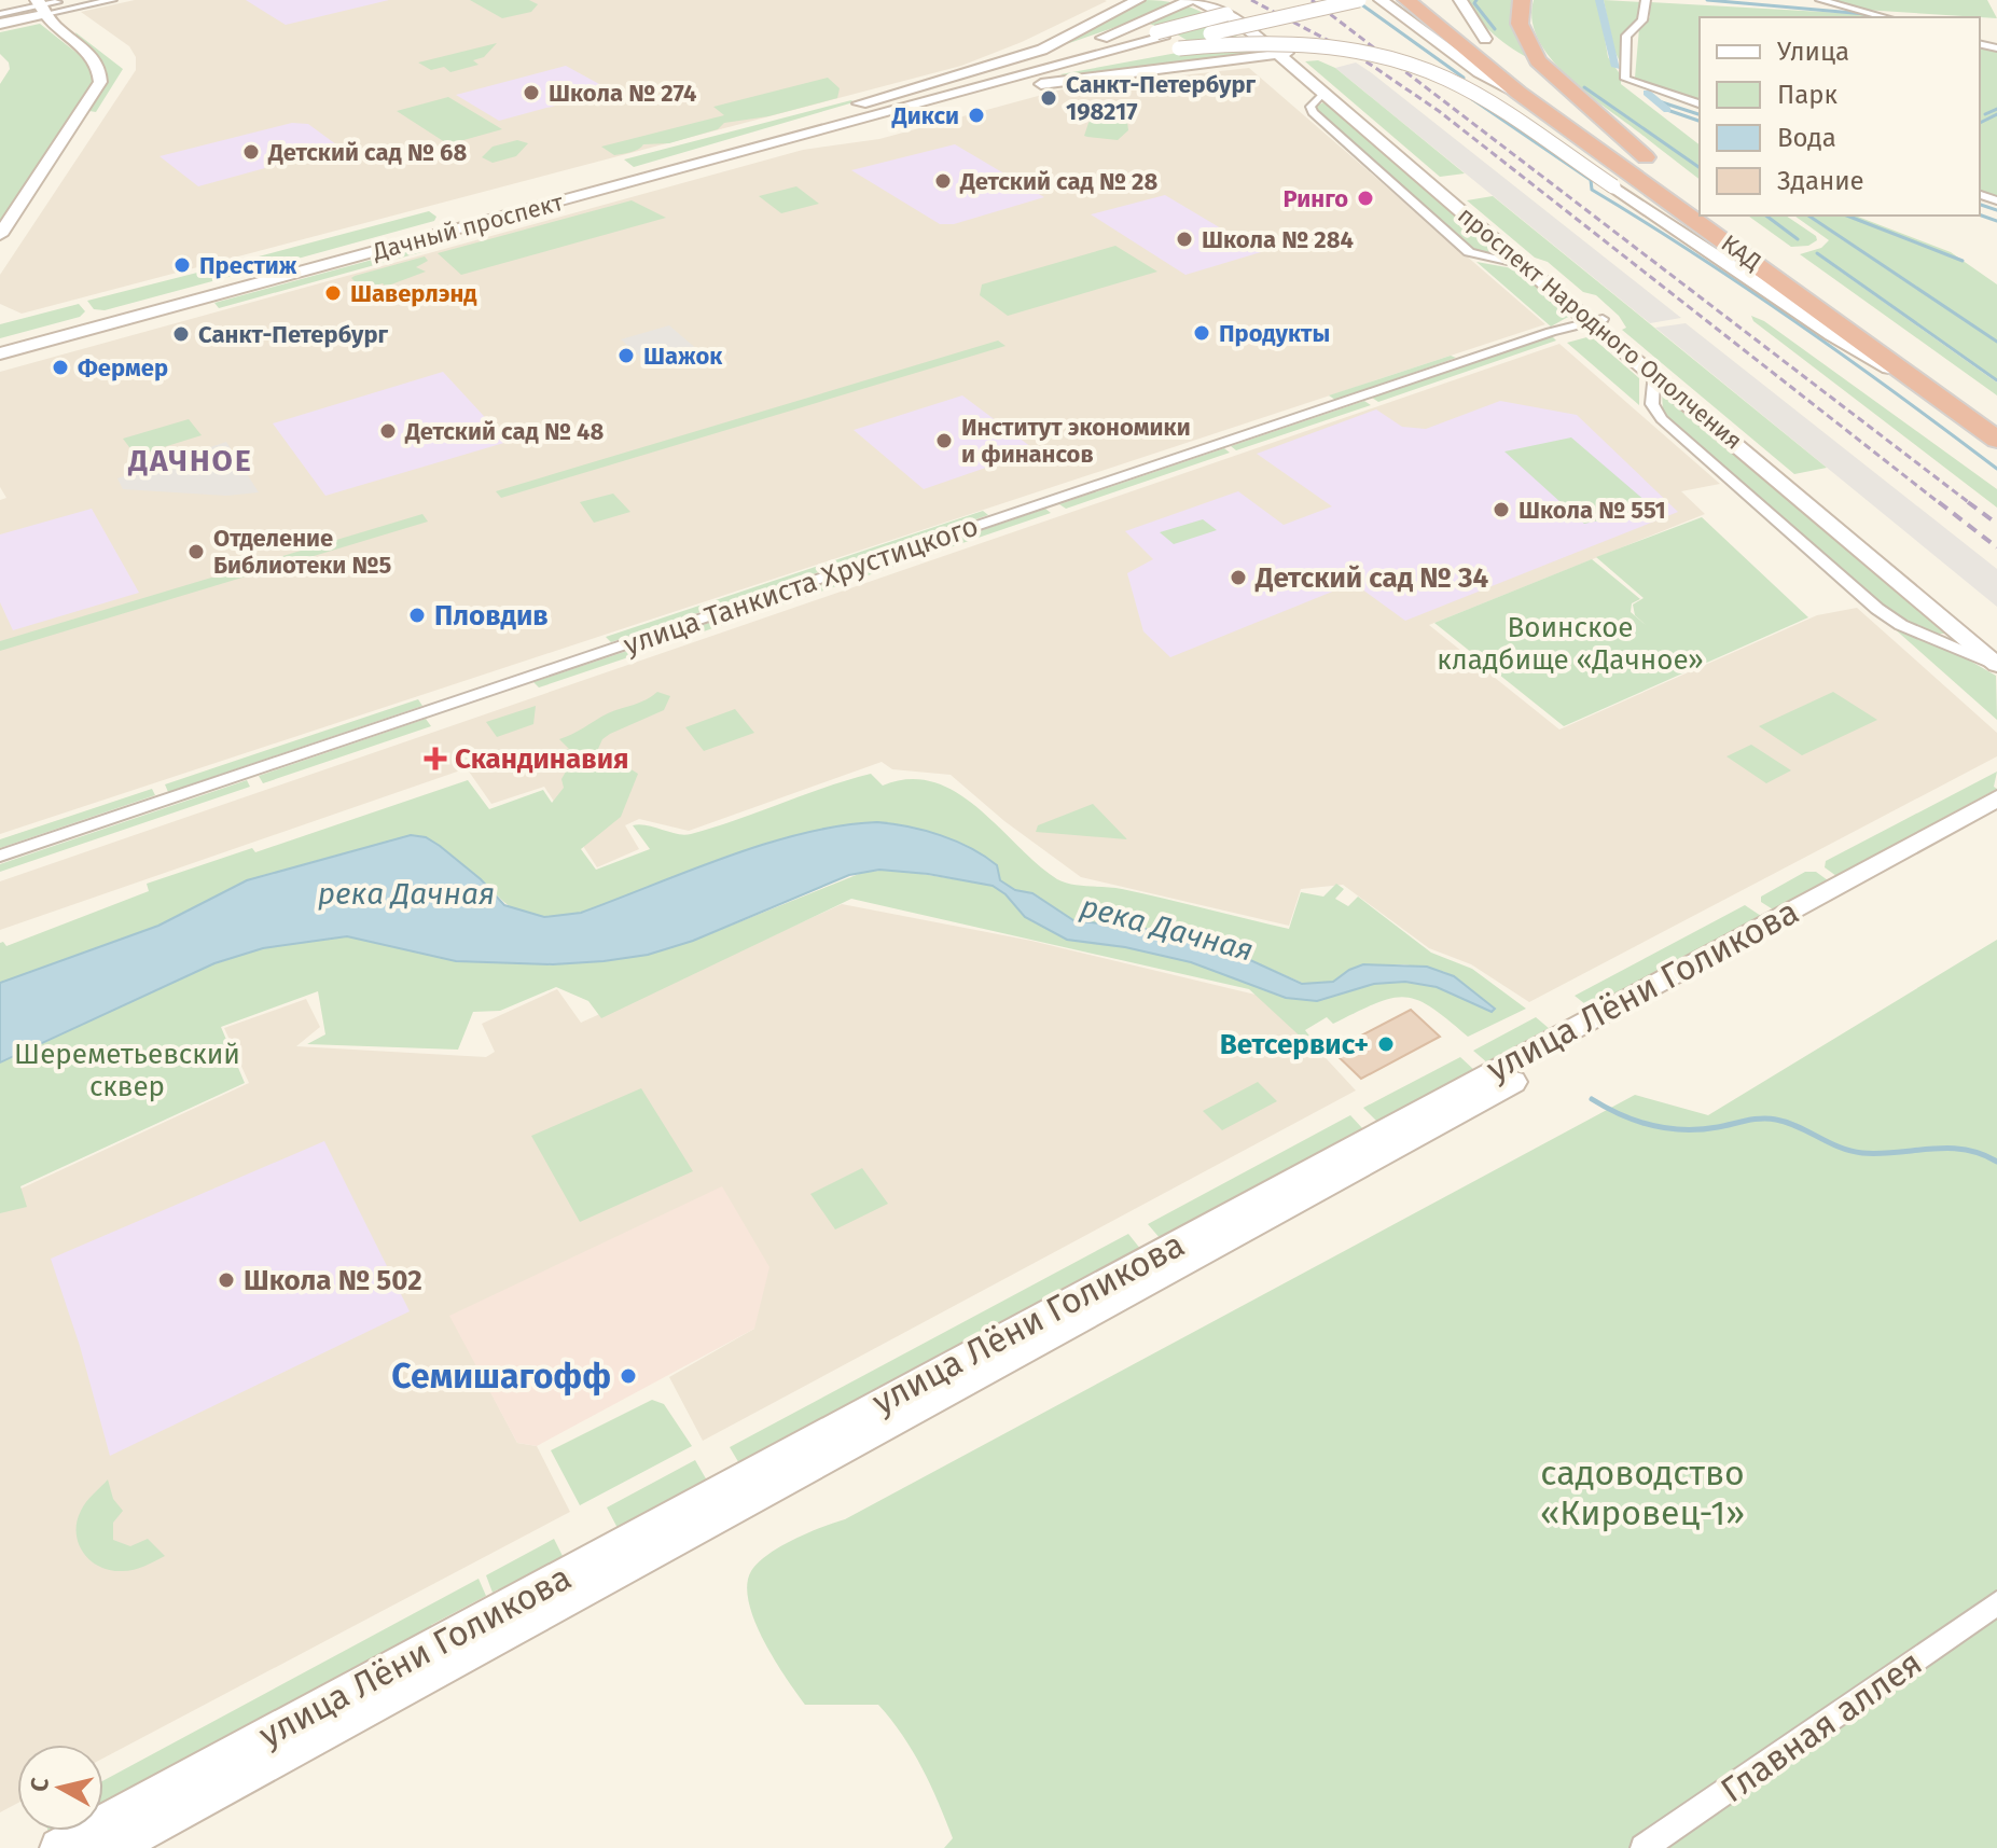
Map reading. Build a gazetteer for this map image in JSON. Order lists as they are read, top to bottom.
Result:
{
  "streets": {
    "highway": ["КАД"],
    "main road": ["Дачный проспект", "проспект Народного Ополчения", "улица Лёни Голикова"],
    "street": ["улица Танкиста Хрустицкого", "Главная аллея"]
  },
  "crossings": [
    ["проспект Народного Ополчения", "улица Танкиста Хрустицкого"]
  ],
  "districts": ["ДАЧНОЕ"],
  "water": ["река Дачная"],
  "parks": ["Воинское кладбище «Дачное»", "Шереметьевский сквер", "садоводство «Кировец-1»"],
  "places": {
    "other": [
      "Школа № 274",
      "Санкт-Петербург 198217",
      "Дикси",
      "Детский сад № 68",
      "Детский сад № 28",
      "Ринго",
      "Школа № 284",
      "Престиж",
      "Шаверлэнд",
      "Продукты",
      "Санкт-Петербург",
      "Шажок",
      "Фермер",
      "Детский сад № 48",
      "Институт экономики и финансов",
      "Школа № 551",
      "Отделение Библиотеки №5",
      "Детский сад № 34",
      "Пловдив",
      "Ветсервис+",
      "Школа № 502",
      "Семишагофф"
    ],
    "health": ["Скандинавия"]
  },
  "legend": [
    "Улица",
    "Парк",
    "Вода",
    "Здание"
  ],
  "north": "left"
}
